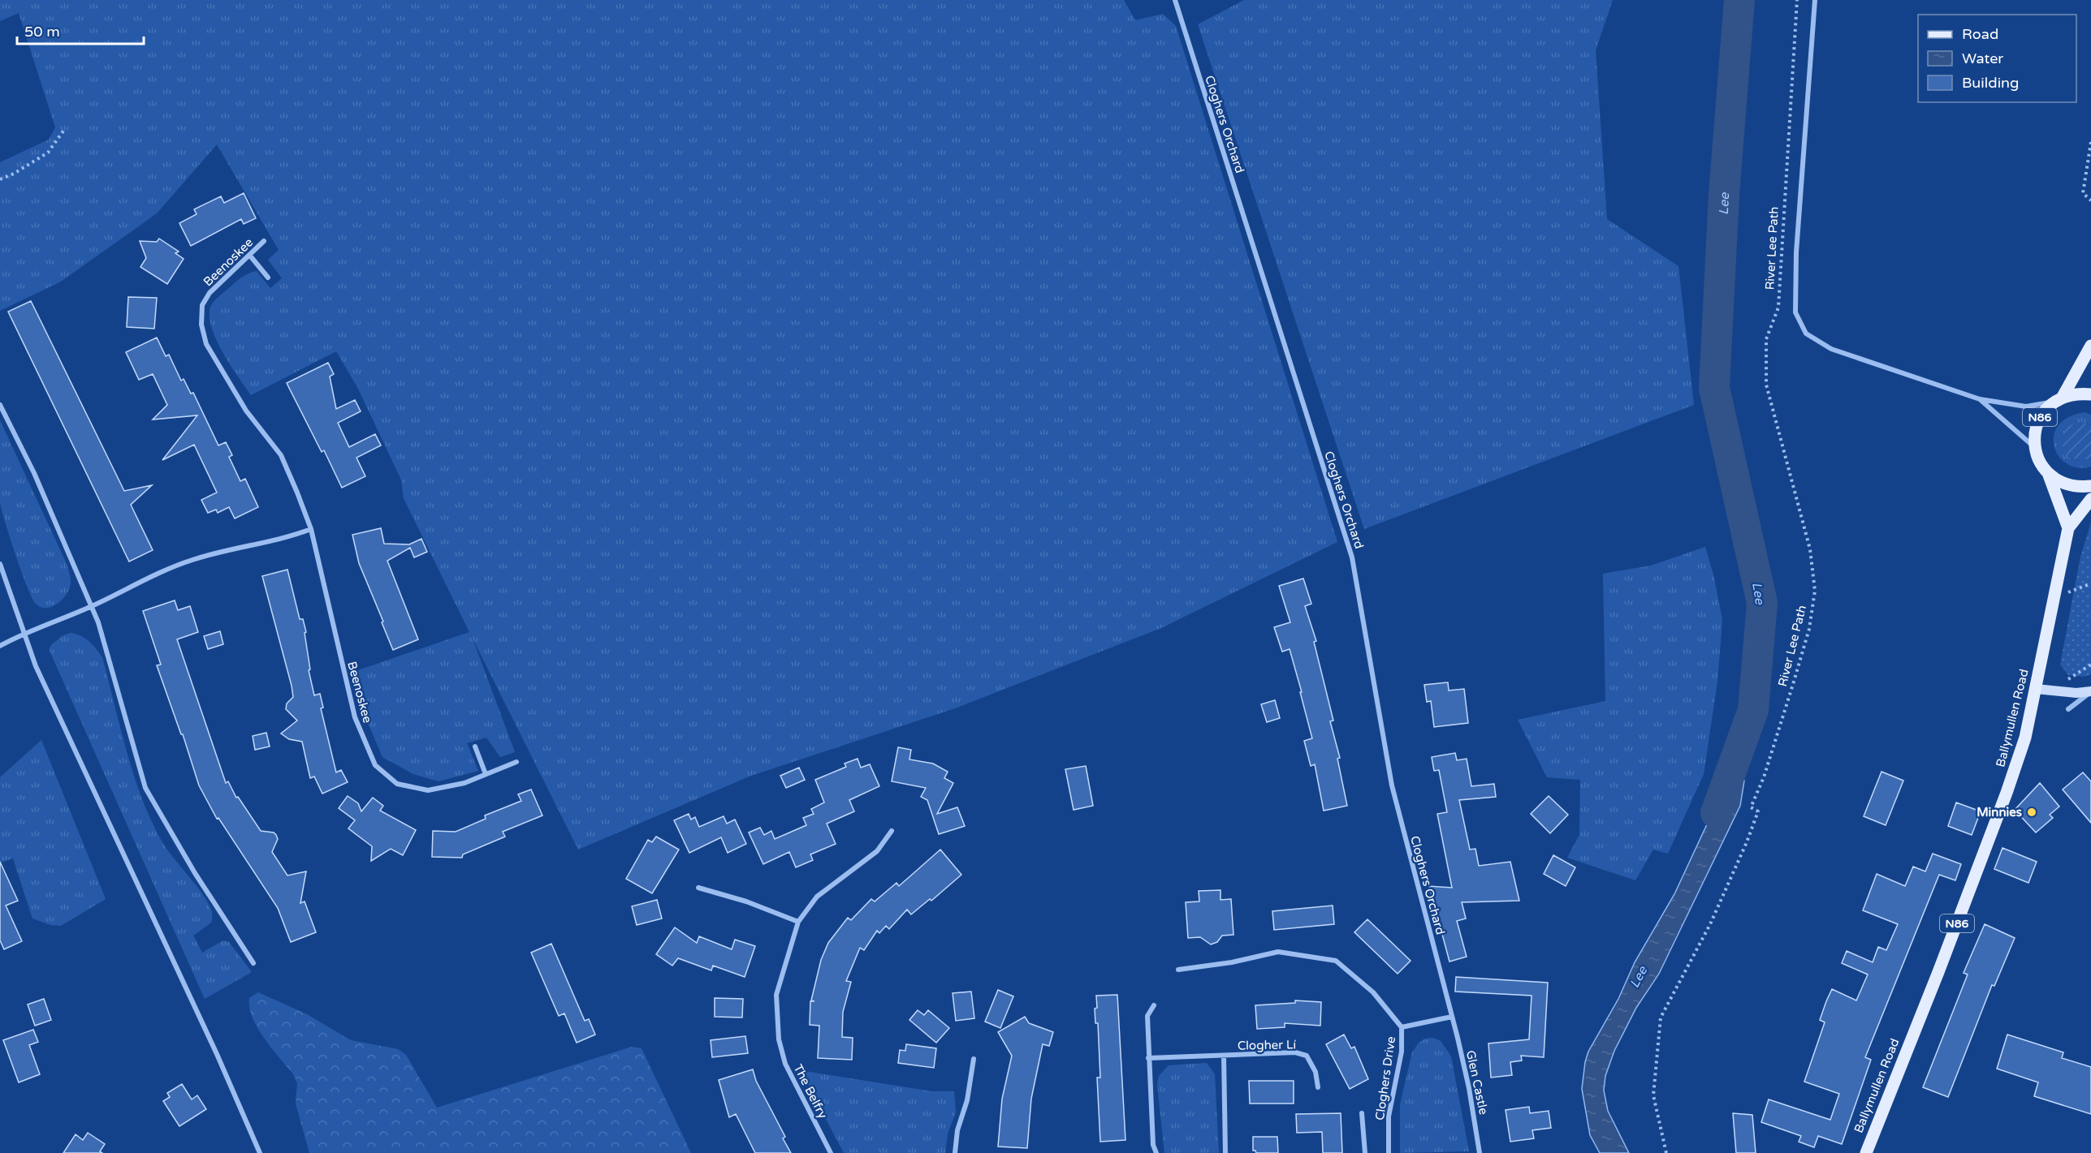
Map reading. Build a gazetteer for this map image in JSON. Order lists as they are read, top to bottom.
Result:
{
  "streets": {
    "main road": ["N86", "Ballymullen Road"],
    "street": [
      "Cloghers Orchard",
      "Beenoskee",
      "Clogher Lí",
      "Cloghers Drive",
      "Glen Castle",
      "The Belfry"
    ],
    "path": ["River Lee Path"]
  },
  "crossings": [
    ["Cloghers Orchard", "Glen Castle"],
    ["N86", "Ballymullen Road"]
  ],
  "water": ["Lee"],
  "places": ["Minnies"],
  "legend": ["Road", "Water", "Building"],
  "scale_bar": "50 m"
}
